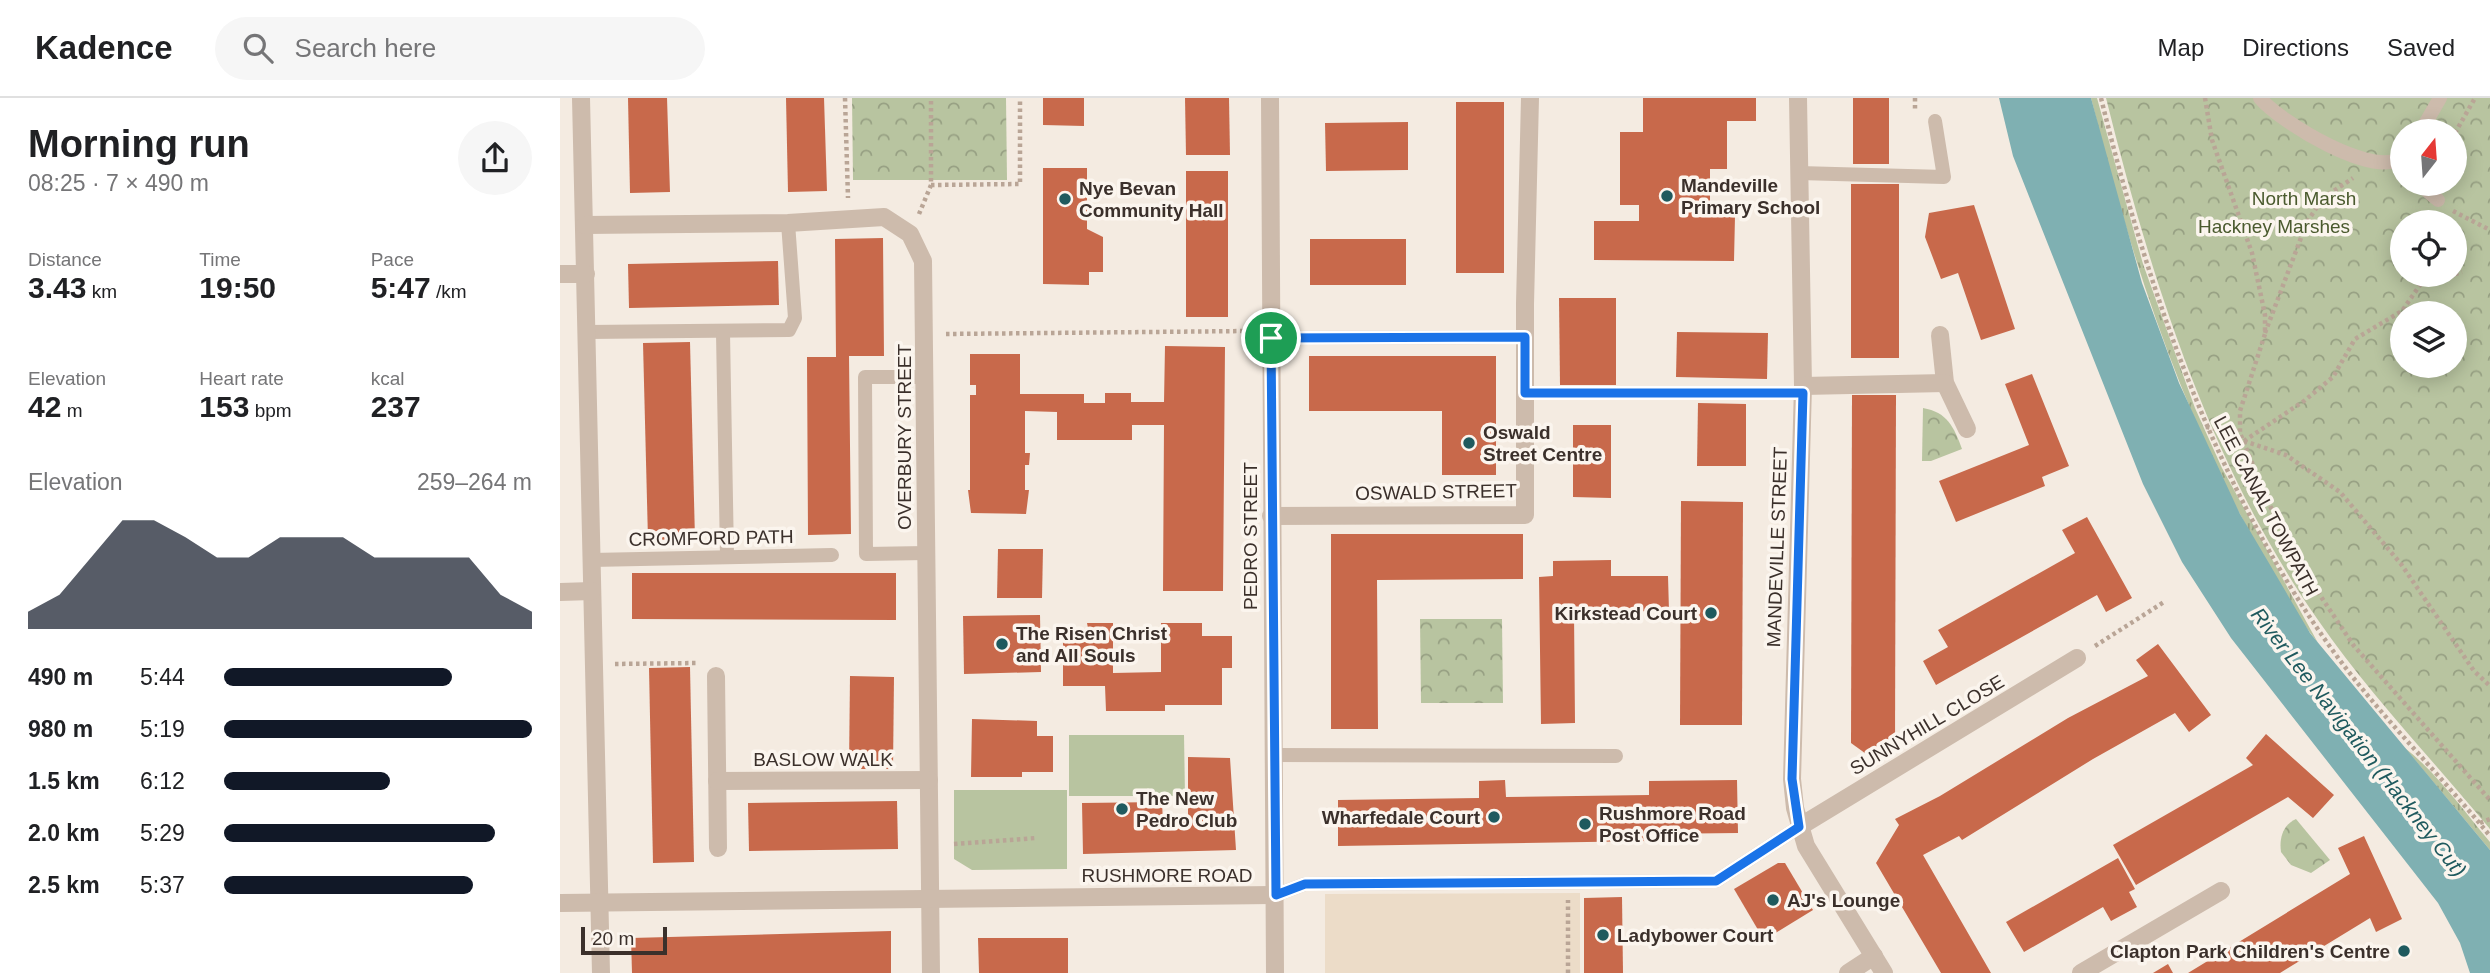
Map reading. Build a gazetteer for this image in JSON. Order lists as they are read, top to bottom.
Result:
{
  "streets": {
    "street": [
      "OVERBURY STREET",
      "OSWALD STREET",
      "PEDRO STREET",
      "MANDEVILLE STREET",
      "SUNNYHILL CLOSE",
      "BASLOW WALK",
      "RUSHMORE ROAD"
    ],
    "lane": ["CROMFORD PATH"],
    "path": ["LEE CANAL TOWPATH"]
  },
  "crossings": [
    ["OVERBURY STREET", "BASLOW WALK"],
    ["OVERBURY STREET", "RUSHMORE ROAD"],
    ["OSWALD STREET", "PEDRO STREET"],
    ["PEDRO STREET", "RUSHMORE ROAD"],
    ["MANDEVILLE STREET", "SUNNYHILL CLOSE"],
    ["MANDEVILLE STREET", "RUSHMORE ROAD"],
    ["SUNNYHILL CLOSE", "RUSHMORE ROAD"]
  ],
  "water": ["River Lee Navigation (Hackney Cut)"],
  "parks": ["North Marsh", "Hackney Marshes"],
  "places": [
    "Mandeville Primary School",
    "Nye Bevan Community Hall",
    "Oswald Street Centre",
    "Kirkstead Court",
    "The Risen Christ and All Souls",
    "The New Pedro Club",
    "Wharfedale Court",
    "Rushmore Road Post Office",
    "AJ's Lounge",
    "Ladybower Court",
    "Clapton Park Children's Centre"
  ],
  "scale_bar": "20 m",
  "north": "top",
  "page": {
    "header": "Kadence",
    "search": "Search here",
    "nav": ["Map", "Directions", "Saved"],
    "heading": ["Morning run", "08:25 · 7 × 490 m"],
    "stats": [
      ["Distance", "3.43 km"],
      ["Time", "19:50"],
      ["Pace", "5:47 /km"],
      ["Elevation", "42 m"],
      ["Heart rate", "153 bpm"],
      ["kcal", "237"]
    ],
    "chart": ["Elevation", "259–264 m"],
    "list": [
      {
        "name": "490 m",
        "note": "5:44"
      },
      {
        "name": "980 m",
        "note": "5:19"
      },
      {
        "name": "1.5 km",
        "note": "6:12"
      },
      {
        "name": "2.0 km",
        "note": "5:29"
      },
      {
        "name": "2.5 km",
        "note": "5:37"
      }
    ],
    "scale": "20 m"
  }
}
